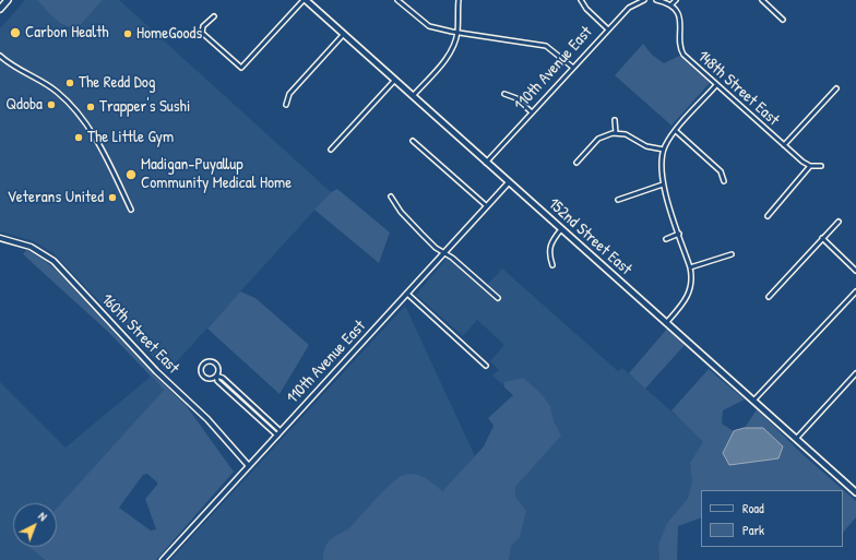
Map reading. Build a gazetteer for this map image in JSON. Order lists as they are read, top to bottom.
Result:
{
  "streets": {
    "main road": ["152nd Street East"],
    "street": ["110th Avenue East", "148th Street East", "160th Street East"]
  },
  "crossings": [
    ["110th Avenue East", "152nd Street East"],
    ["110th Avenue East", "160th Street East"]
  ],
  "places": [
    "Carbon Health",
    "HomeGoods",
    "The Redd Dog",
    "Qdoba",
    "Trapper's Sushi",
    "The Little Gym",
    "Madigan-Puyallup Community Medical Home",
    "Veterans United"
  ],
  "legend": ["Road", "Park"],
  "north": "top right"
}
